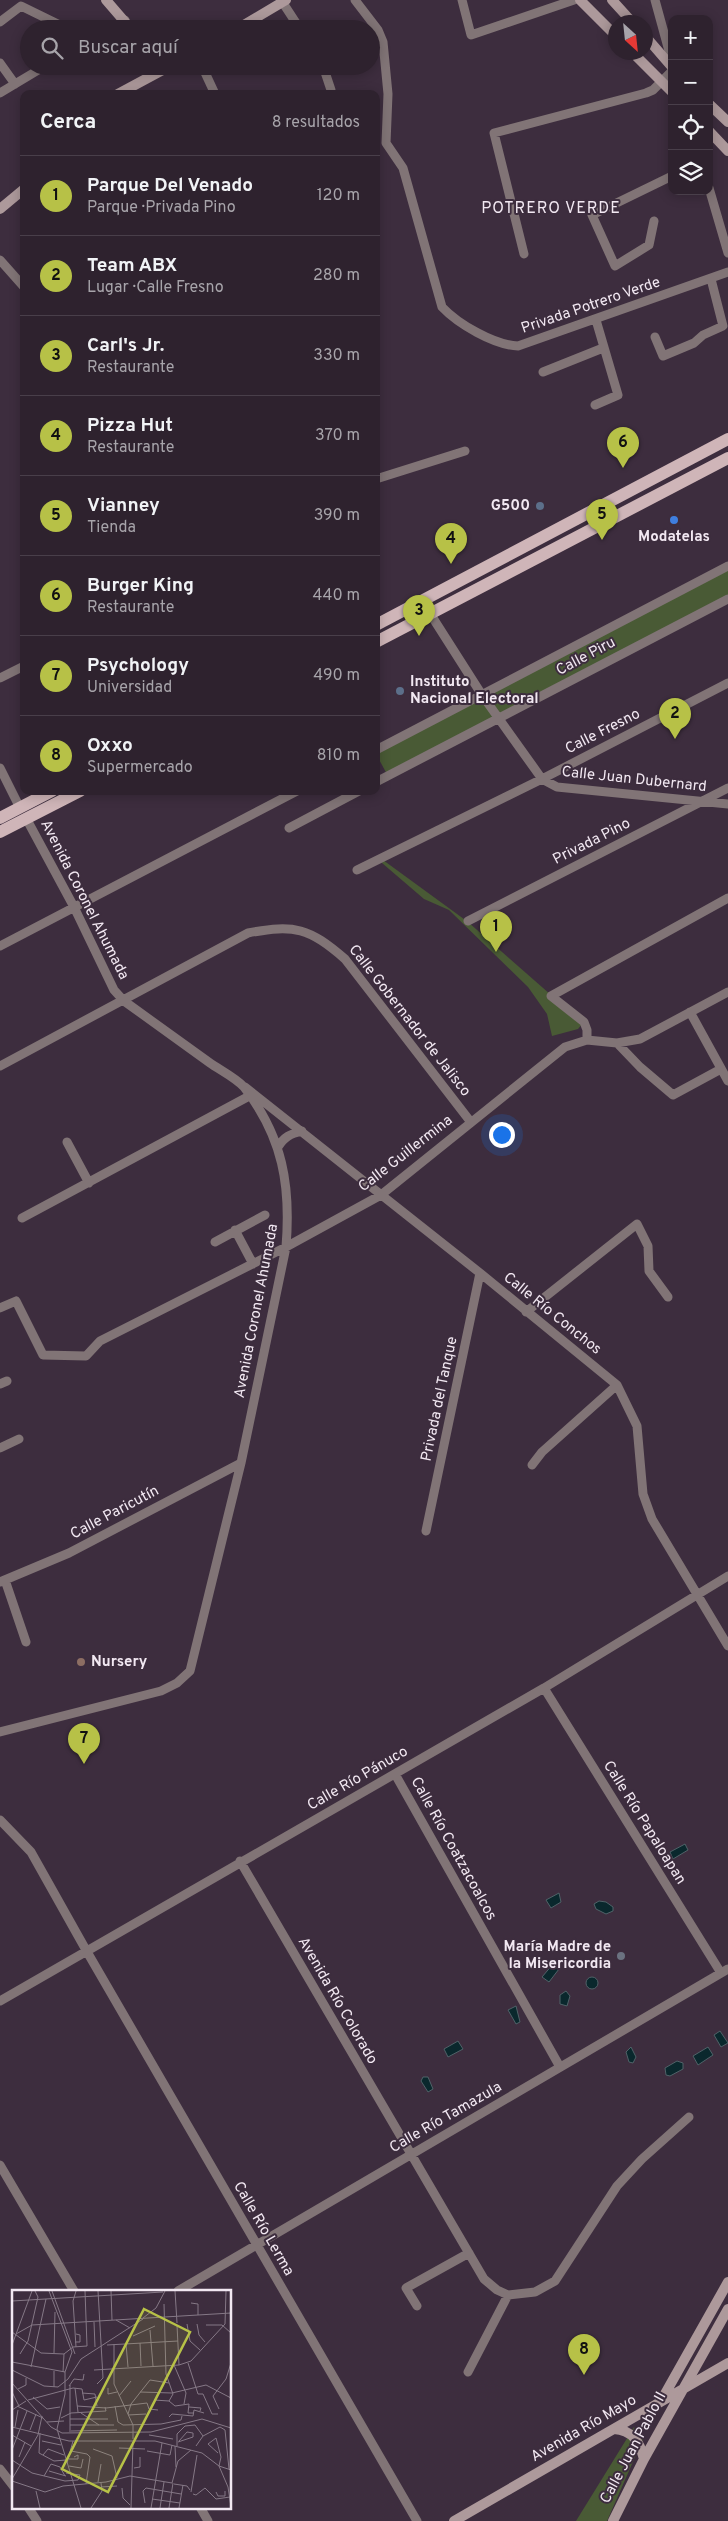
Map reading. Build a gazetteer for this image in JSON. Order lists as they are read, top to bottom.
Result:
{
  "streets": {
    "street": [
      "Privada Potrero Verde",
      "Calle Piru",
      "Calle Fresno",
      "Calle Juan Dubernard",
      "Privada Pino",
      "Avenida Coronel Ahumada",
      "Calle Gobernador de Jalisco",
      "Calle Guillermina",
      "Calle Río Conchos",
      "Privada del Tanque",
      "Calle Paricutín",
      "Calle Río Pánuco",
      "Calle Río Papaloapan",
      "Calle Río Coatzacoalcos",
      "Avenida Río Colorado",
      "Calle Río Tamazula",
      "Calle Río Lerma",
      "Avenida Río Mayo",
      "Calle Juan Pablo II"
    ]
  },
  "crossings": [
    ["Calle Piru", "Calle Juan Dubernard"],
    ["Calle Fresno", "Calle Juan Dubernard"],
    ["Calle Juan Dubernard", "Privada Pino"],
    ["Avenida Coronel Ahumada", "Calle Gobernador de Jalisco"],
    ["Avenida Coronel Ahumada", "Calle Guillermina"],
    ["Avenida Coronel Ahumada", "Calle Río Conchos"],
    ["Avenida Coronel Ahumada", "Calle Paricutín"],
    ["Calle Gobernador de Jalisco", "Calle Guillermina"],
    ["Calle Guillermina", "Calle Río Conchos"],
    ["Calle Río Conchos", "Privada del Tanque"],
    ["Calle Río Conchos", "Calle Río Pánuco"],
    ["Calle Río Pánuco", "Calle Río Papaloapan"],
    ["Calle Río Pánuco", "Calle Río Coatzacoalcos"],
    ["Calle Río Pánuco", "Avenida Río Colorado"],
    ["Calle Río Pánuco", "Calle Río Lerma"],
    ["Calle Río Papaloapan", "Calle Río Tamazula"],
    ["Calle Río Coatzacoalcos", "Calle Río Tamazula"],
    ["Avenida Río Colorado", "Calle Río Tamazula"],
    ["Calle Río Tamazula", "Calle Río Lerma"],
    ["Avenida Río Mayo", "Calle Juan Pablo II"]
  ],
  "districts": ["POTRERO VERDE"],
  "places": [
    "G500",
    "Modatelas",
    "Instituto Nacional Electoral",
    "Nursery",
    "María Madre de la Misericordia"
  ],
  "north": "bottom right",
  "page": {
    "map_buttons": ["+", "−"],
    "search": "Buscar aquí",
    "heading": ["Cerca", "8 resultados"],
    "list": [
      {
        "mark": "1",
        "name": "Parque Del Venado",
        "note": "Parque · Privada Pino",
        "value": "120 m"
      },
      {
        "mark": "2",
        "name": "Team ABX",
        "note": "Lugar · Calle Fresno",
        "value": "280 m"
      },
      {
        "mark": "3",
        "name": "Carl's Jr.",
        "note": "Restaurante",
        "value": "330 m"
      },
      {
        "mark": "4",
        "name": "Pizza Hut",
        "note": "Restaurante",
        "value": "370 m"
      },
      {
        "mark": "5",
        "name": "Vianney",
        "note": "Tienda",
        "value": "390 m"
      },
      {
        "mark": "6",
        "name": "Burger King",
        "note": "Restaurante",
        "value": "440 m"
      },
      {
        "mark": "7",
        "name": "Psychology",
        "note": "Universidad",
        "value": "490 m"
      },
      {
        "mark": "8",
        "name": "Oxxo",
        "note": "Supermercado",
        "value": "810 m"
      }
    ],
    "pins": [
      "6",
      "5",
      "4",
      "3",
      "2",
      "1",
      "7",
      "8"
    ]
  }
}
